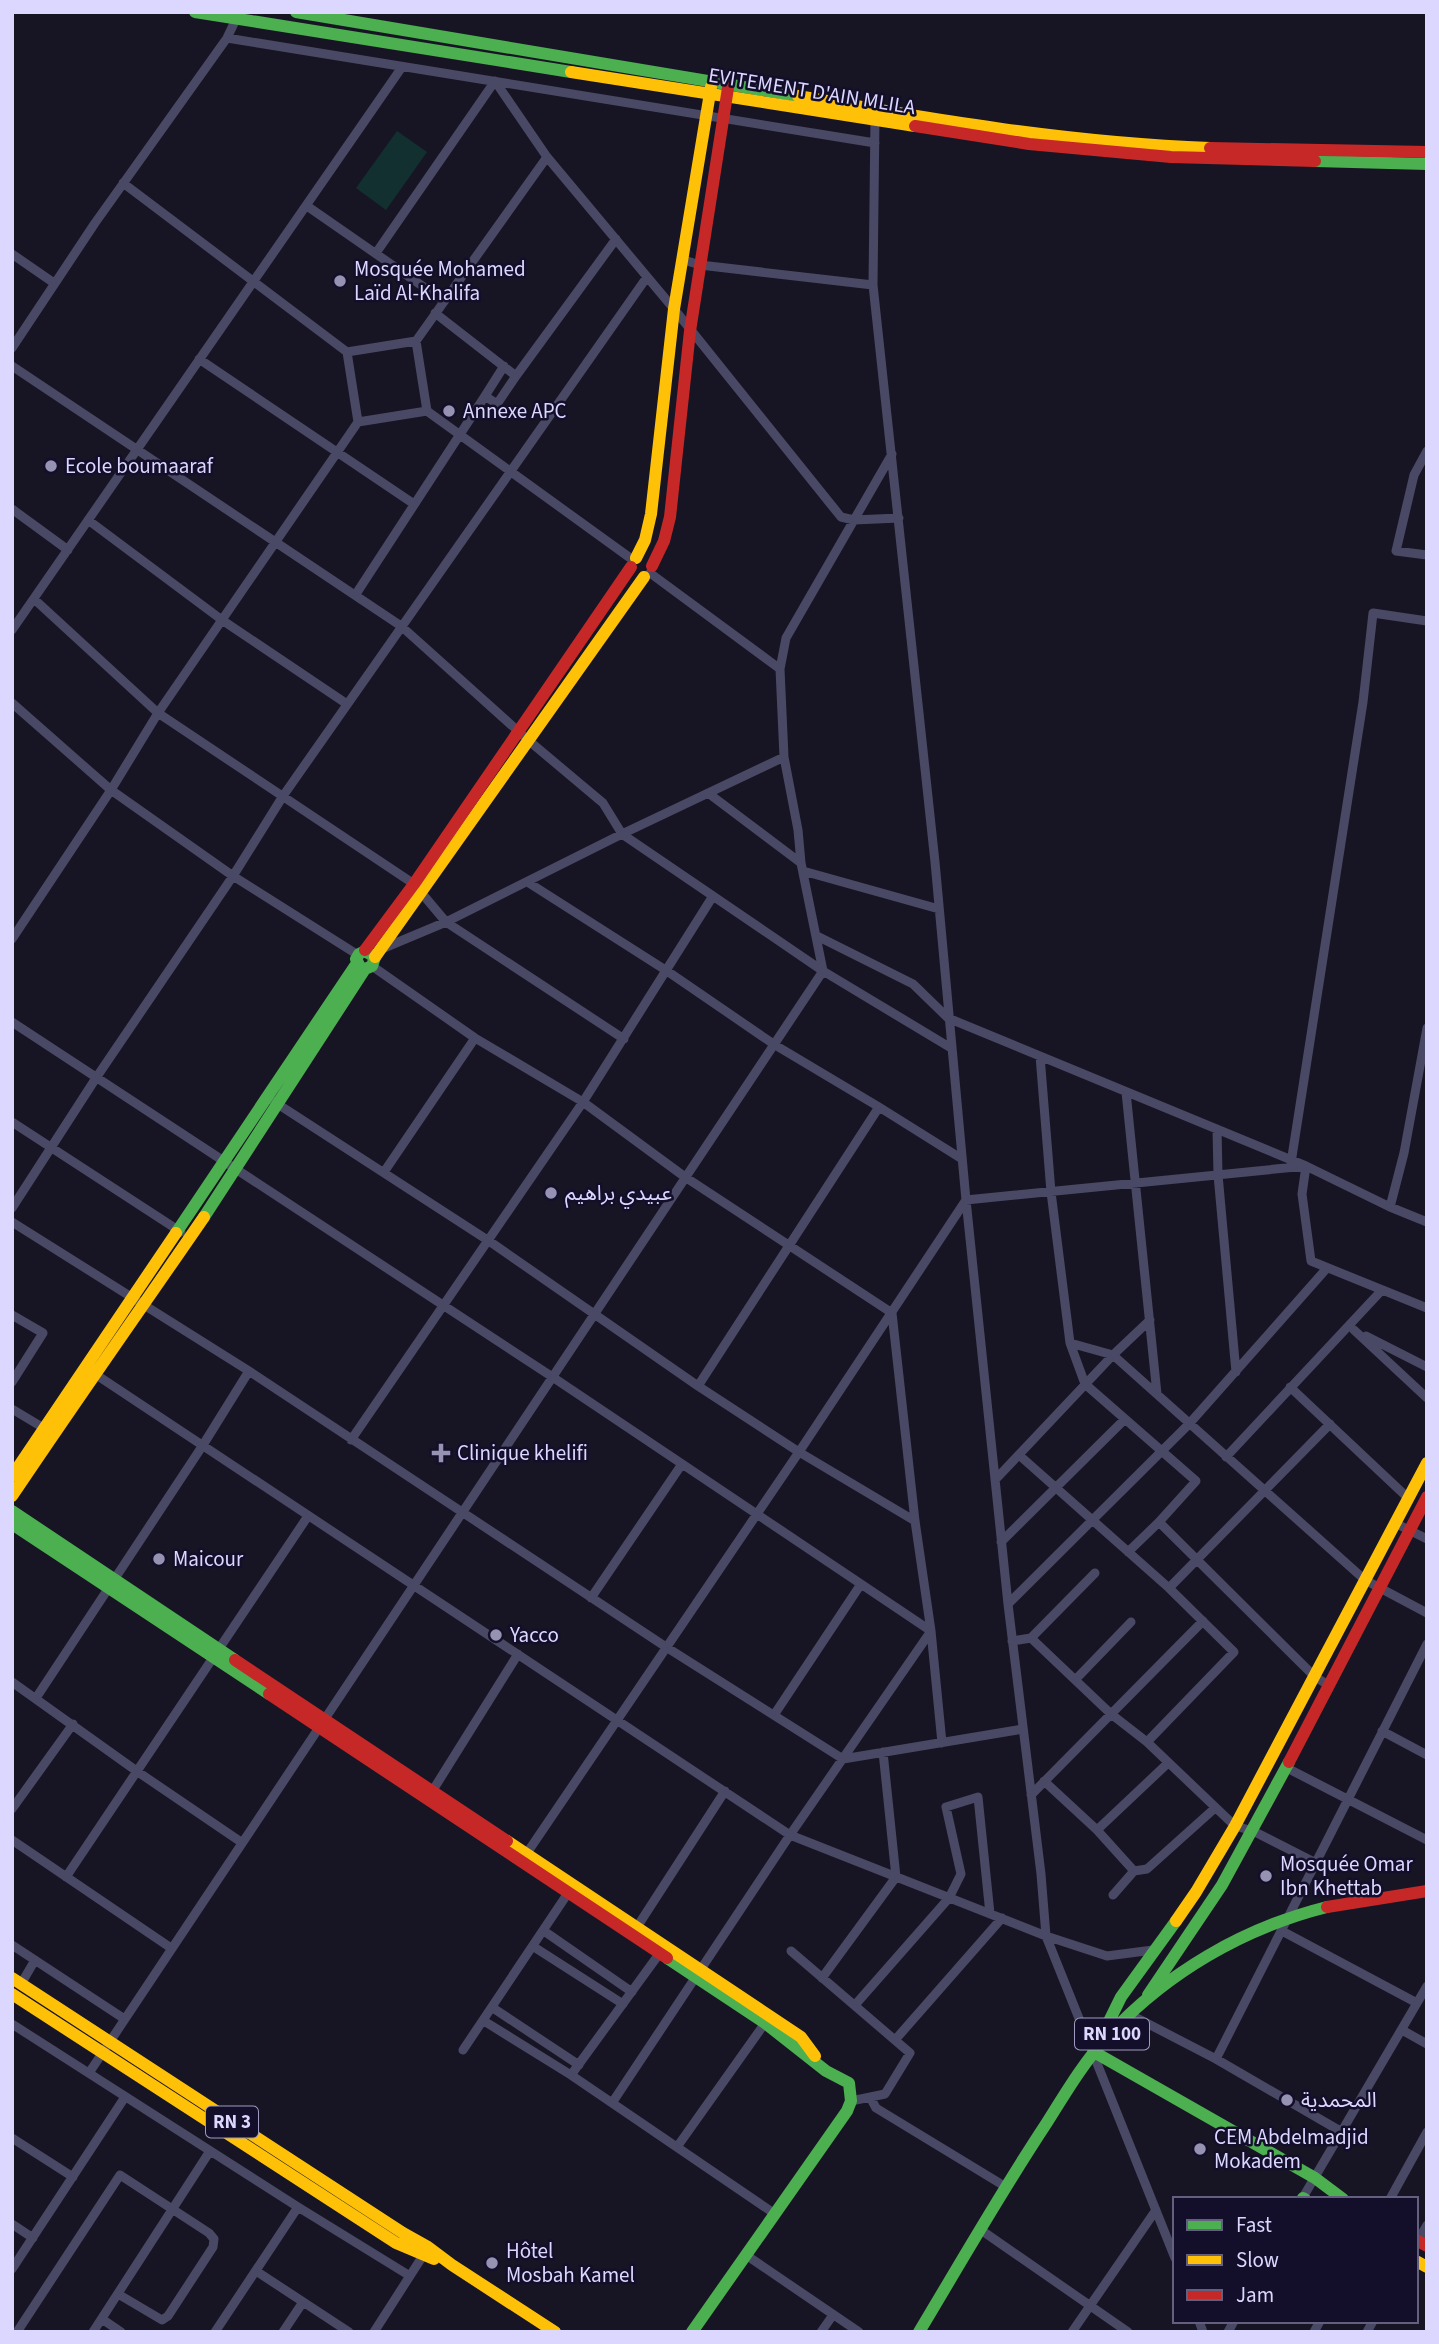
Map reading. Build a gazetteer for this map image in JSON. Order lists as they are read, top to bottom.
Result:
{
  "streets": {
    "main road": ["EVITEMENT D'AIN MLILA", "RN 100", "RN 3"]
  },
  "places": {
    "other": [
      "Mosquée Mohamed Laïd Al-Khalifa",
      "Annexe APC",
      "Ecole boumaaraf",
      "عبيدي براهيم",
      "Maicour",
      "Yacco",
      "Mosquée Omar Ibn Khettab",
      "المحمدية",
      "CEM Abdelmadjid Mokadem",
      "Hôtel Mosbah Kamel"
    ],
    "health": ["Clinique khelifi"]
  },
  "legend": ["Fast", "Slow", "Jam"]
}
